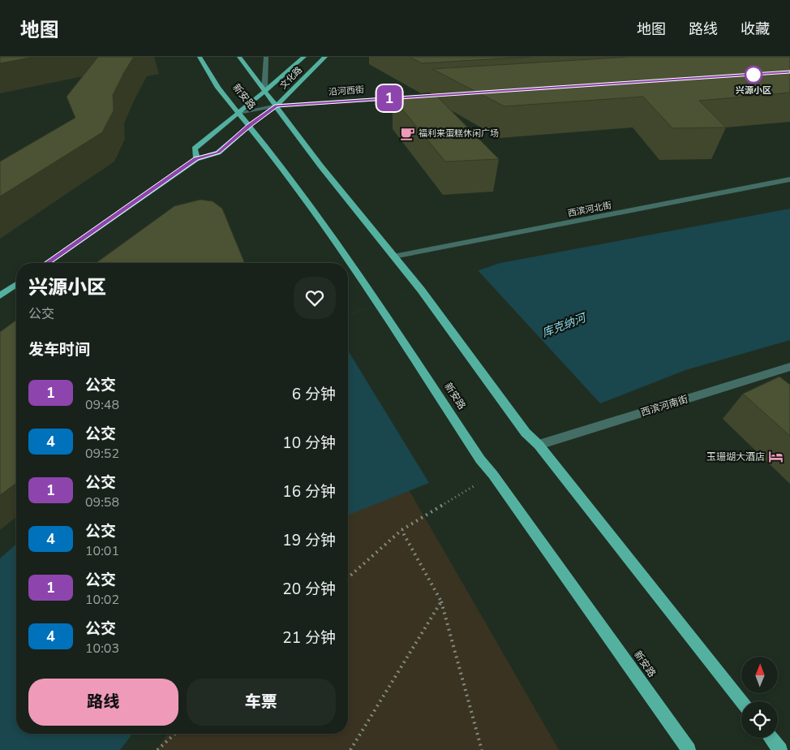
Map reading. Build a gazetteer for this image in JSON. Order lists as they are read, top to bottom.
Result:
{
  "streets": {
    "main road": ["文化路", "新安路"],
    "street": ["沿河西街", "西滨河北街", "西滨河南街"]
  },
  "crossings": [
    ["文化路", "沿河西街"],
    ["文化路", "新安路"],
    ["沿河西街", "新安路"],
    ["新安路", "西滨河北街"],
    ["新安路", "西滨河南街"]
  ],
  "water": ["库克纳河"],
  "places": {
    "other": ["兴源小区"],
    "cafe": ["福利来蛋糕休闲广场"],
    "hotel": ["玉珊瑚大酒店"]
  },
  "lines": ["bus line 1"],
  "north": "top",
  "page": {
    "header": "地图",
    "nav": ["地图", "路线", "收藏"],
    "on_map": "1",
    "heading": [
      ["兴源小区", "公交"],
      "发车时间"
    ],
    "list": [
      {
        "mark": "1",
        "name": "公交",
        "note": "09:48",
        "value": "6 分钟"
      },
      {
        "mark": "4",
        "name": "公交",
        "note": "09:52",
        "value": "10 分钟"
      },
      {
        "mark": "1",
        "name": "公交",
        "note": "09:58",
        "value": "16 分钟"
      },
      {
        "mark": "4",
        "name": "公交",
        "note": "10:01",
        "value": "19 分钟"
      },
      {
        "mark": "1",
        "name": "公交",
        "note": "10:02",
        "value": "20 分钟"
      },
      {
        "mark": "4",
        "name": "公交",
        "note": "10:03",
        "value": "21 分钟"
      }
    ],
    "buttons": ["路线", "车票"]
  }
}
